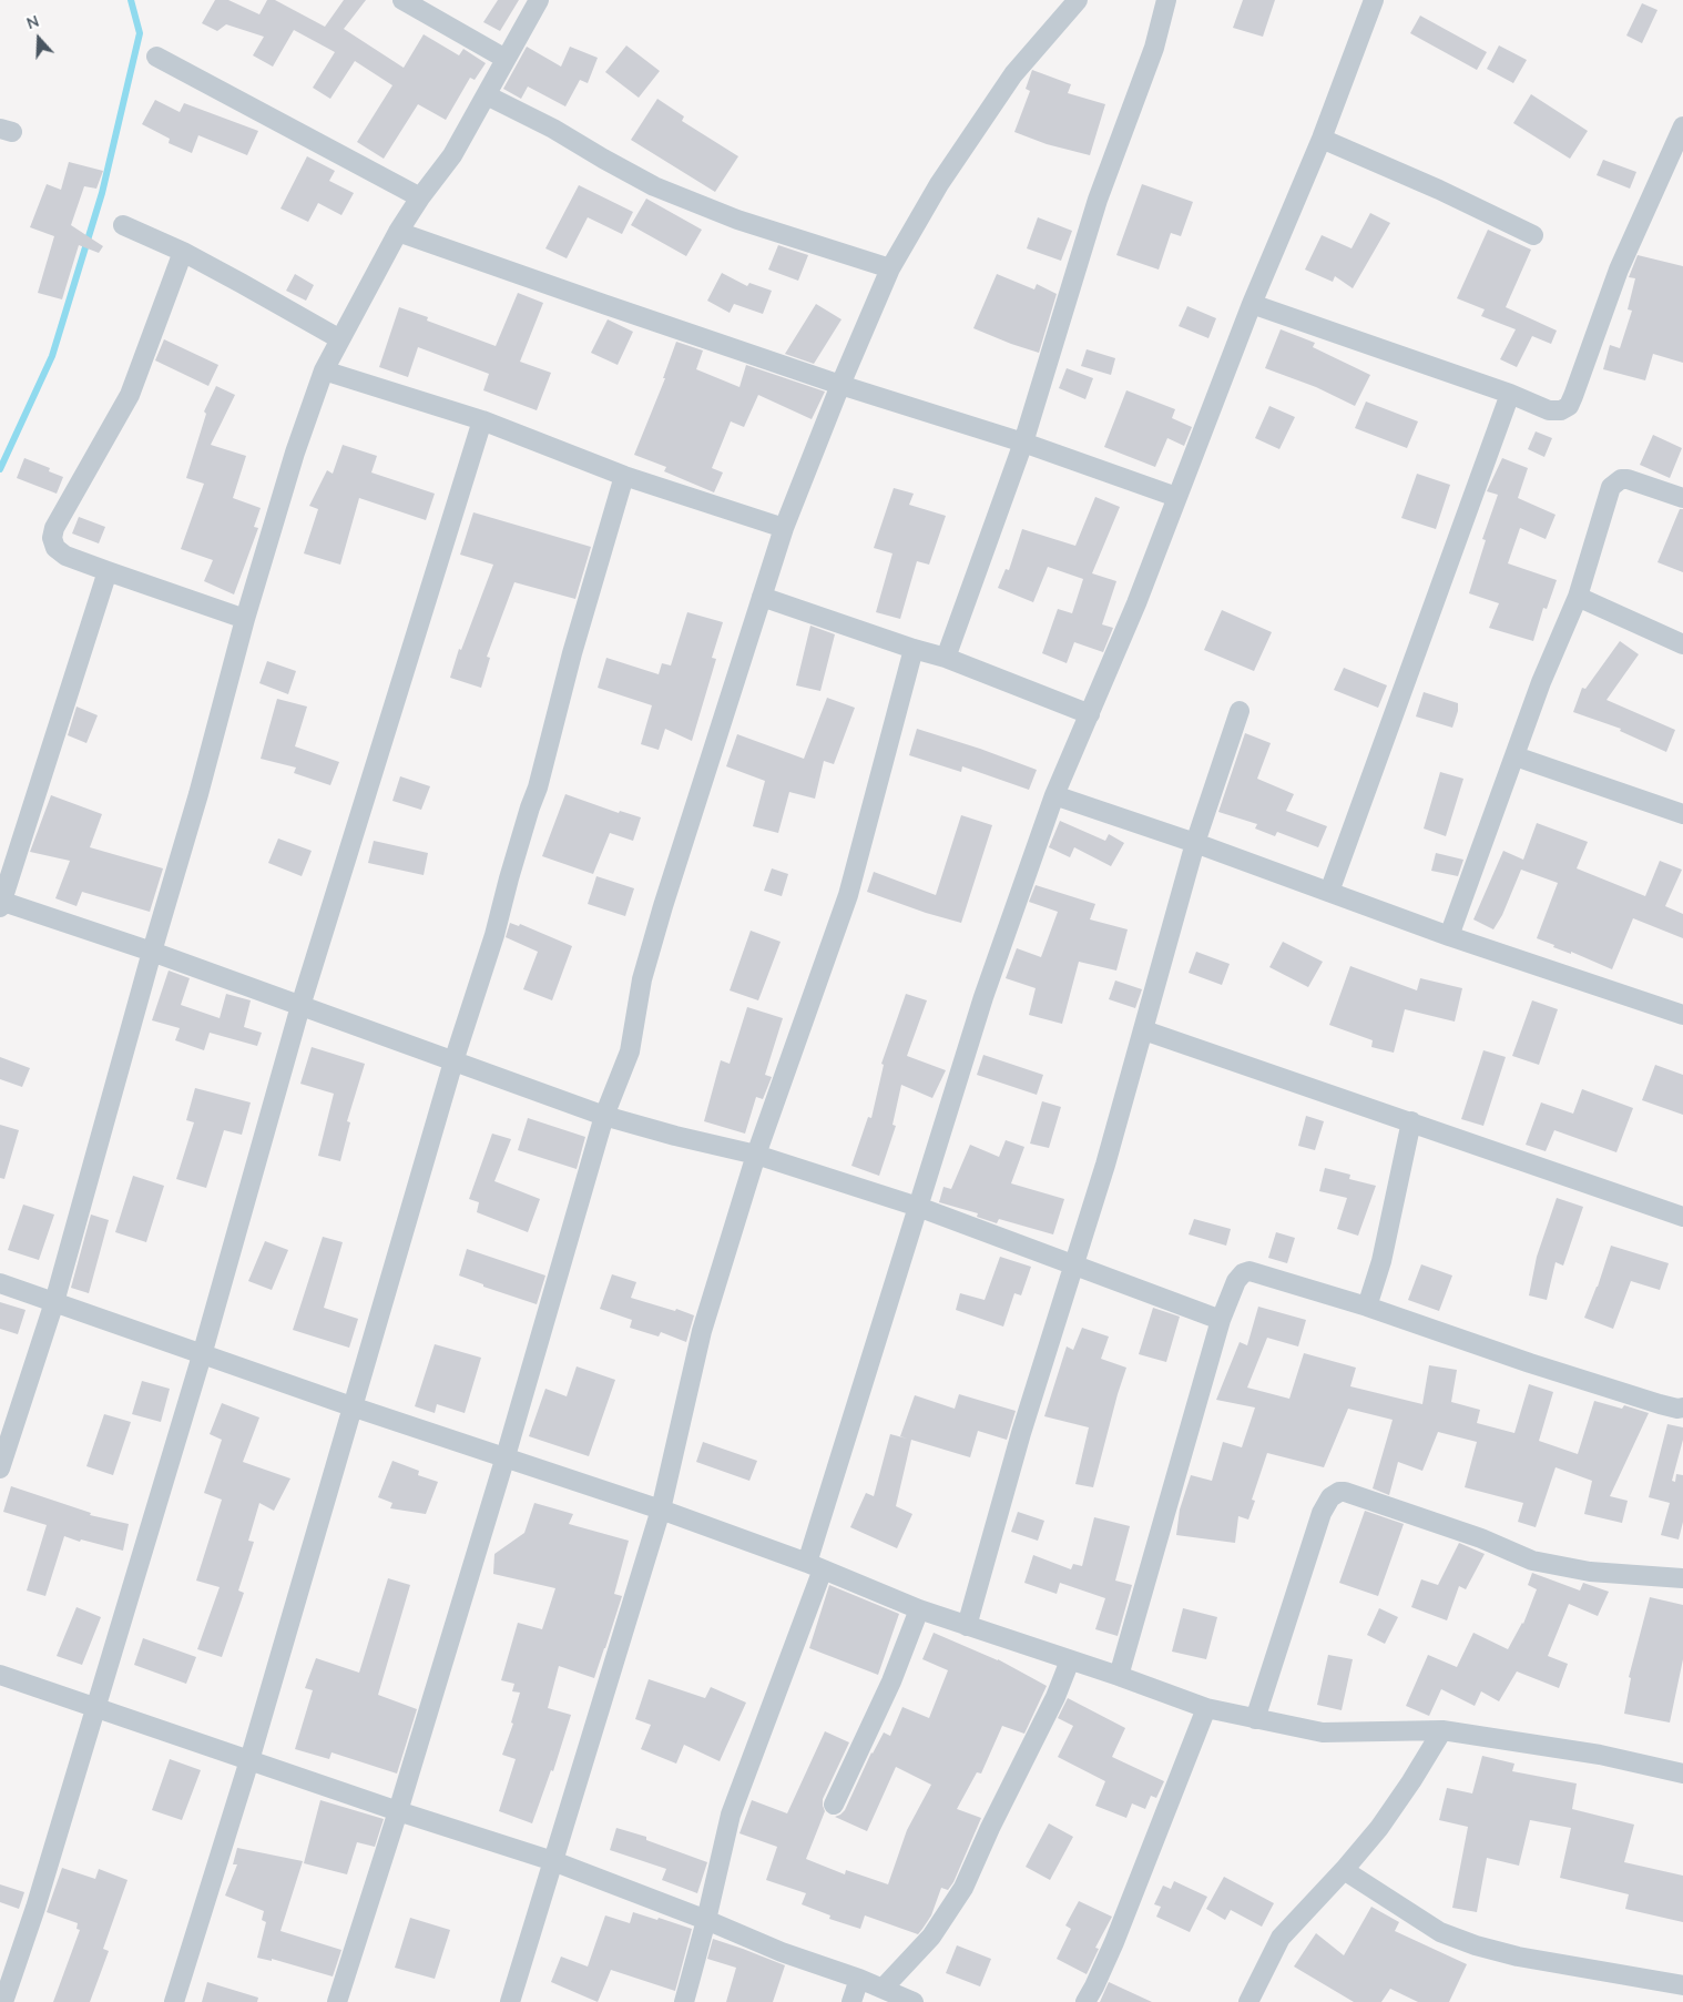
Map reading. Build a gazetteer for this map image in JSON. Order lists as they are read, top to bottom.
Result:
{
  "north": "top"
}
